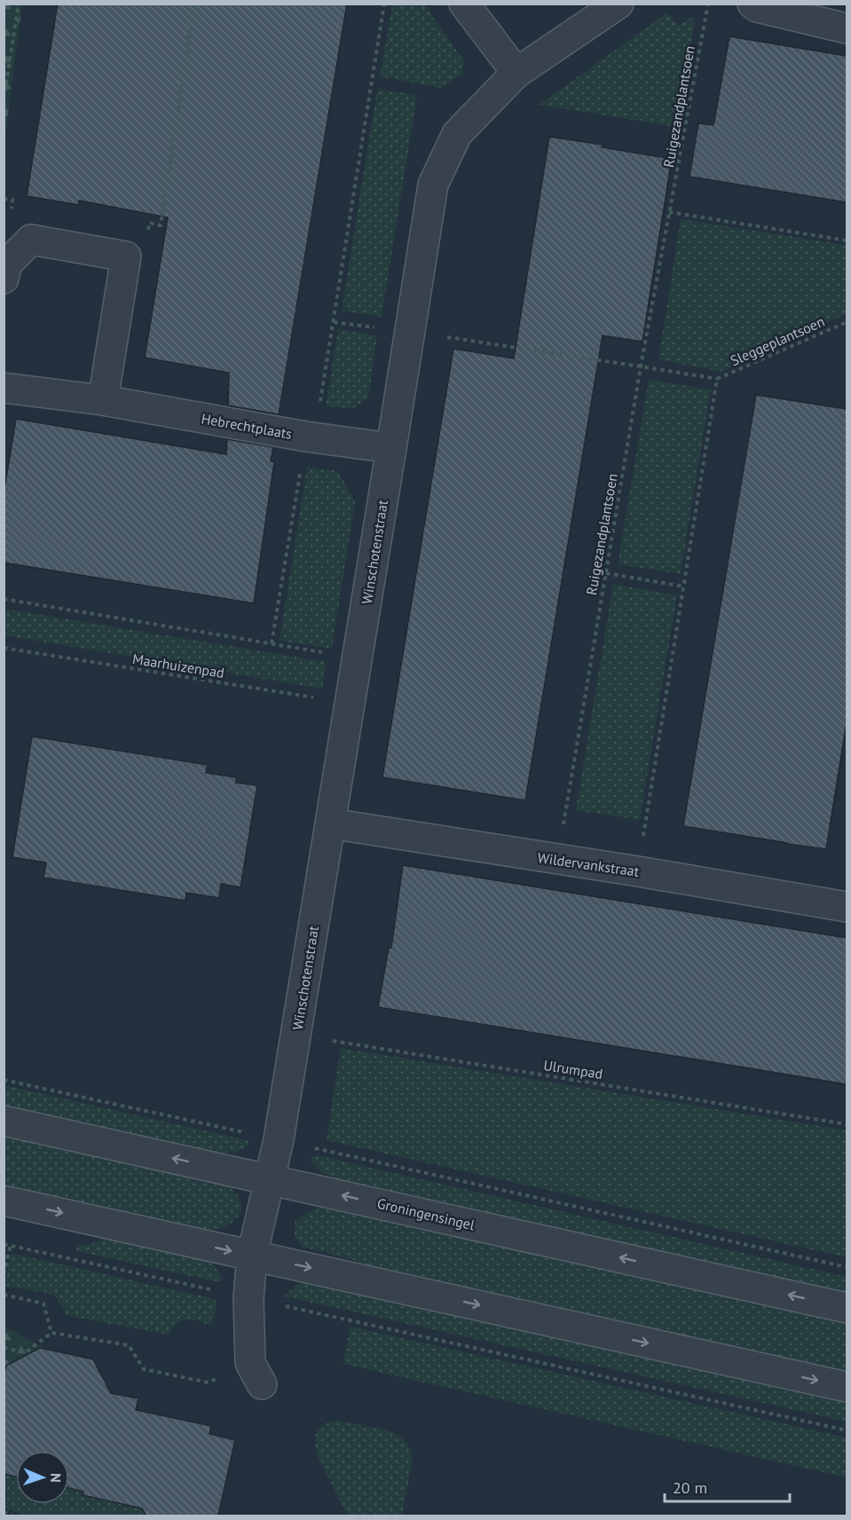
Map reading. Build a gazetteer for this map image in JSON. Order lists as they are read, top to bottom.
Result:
{
  "streets": {
    "street": [
      "Hebrechtplaats",
      "Winschotenstraat",
      "Wildervankstraat",
      "Groningensingel"
    ],
    "path": [
      "Ruigezandplantsoen",
      "Sleggeplantsoen",
      "Maarhuizenpad",
      "Ulrumpad"
    ]
  },
  "crossings": [
    ["Ruigezandplantsoen", "Wildervankstraat"],
    ["Hebrechtplaats", "Winschotenstraat"],
    ["Winschotenstraat", "Maarhuizenpad"],
    ["Winschotenstraat", "Wildervankstraat"],
    ["Winschotenstraat", "Ulrumpad"],
    ["Winschotenstraat", "Groningensingel"]
  ],
  "scale_bar": "20 m",
  "north": "right"
}
